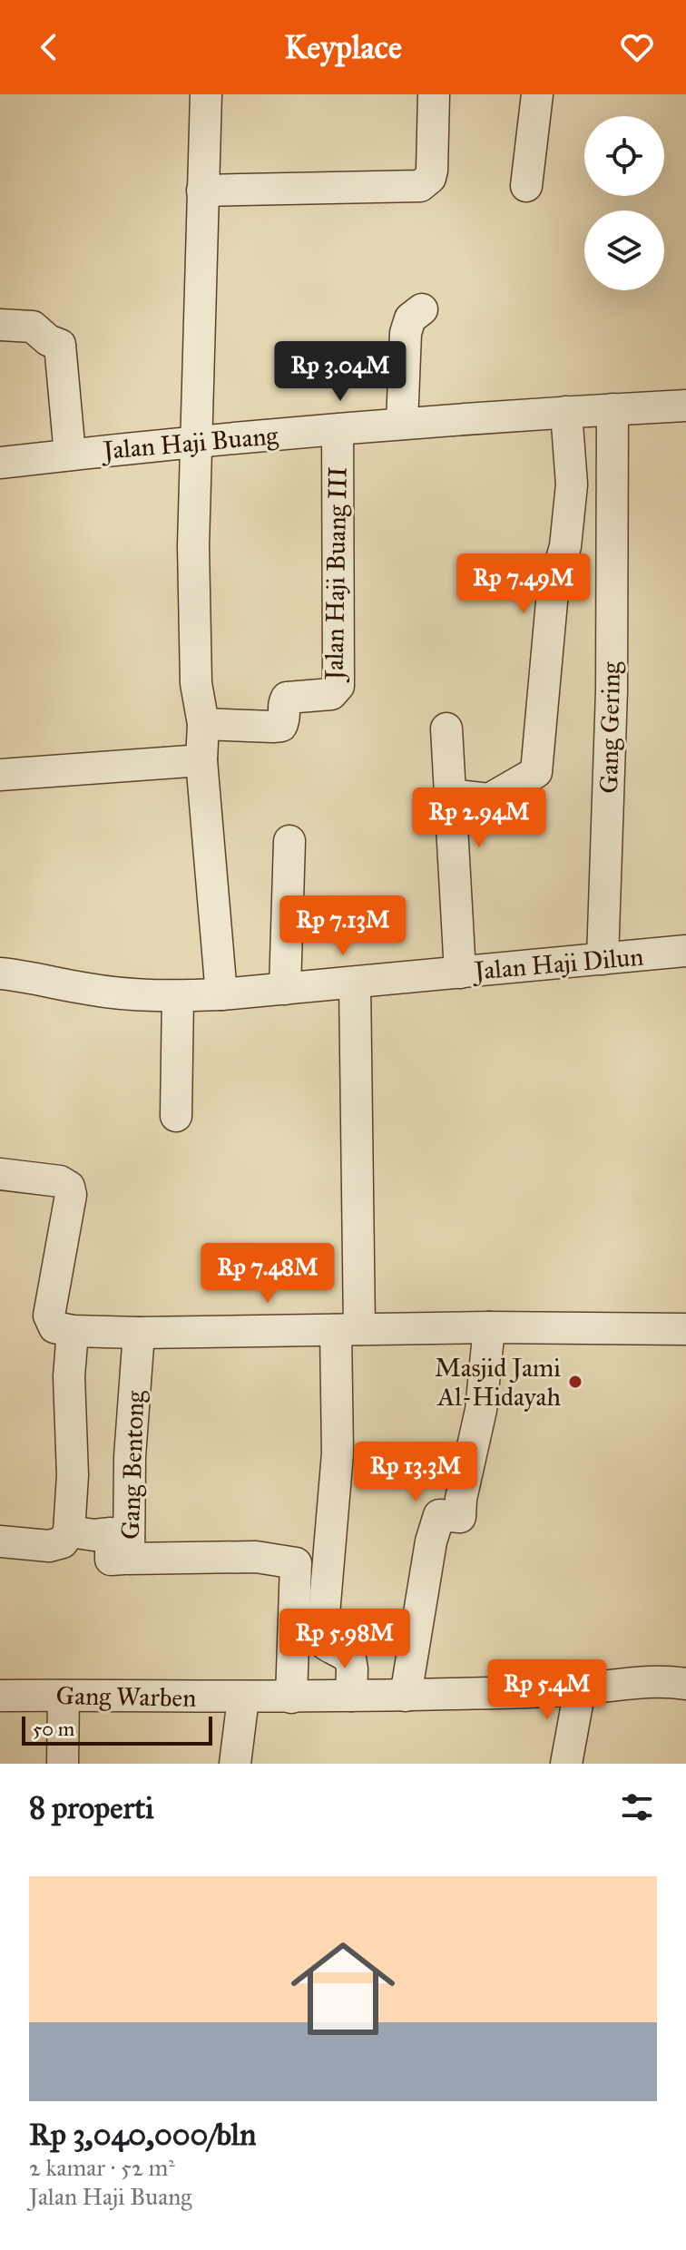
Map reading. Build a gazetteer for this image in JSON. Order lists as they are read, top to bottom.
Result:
{
  "streets": {
    "street": [
      "Jalan Haji Buang",
      "Jalan Haji Buang III",
      "Gang Gering",
      "Jalan Haji Dilun",
      "Gang Bentong",
      "Gang Warben"
    ]
  },
  "crossings": [
    ["Jalan Haji Buang", "Jalan Haji Buang III"],
    ["Jalan Haji Buang", "Gang Gering"],
    ["Gang Gering", "Jalan Haji Dilun"],
    ["Gang Bentong", "Gang Warben"]
  ],
  "places": ["Masjid Jami Al-Hidayah"],
  "scale_bar": "50 m",
  "page": {
    "header": "Keyplace",
    "price": [
      "Rp 3.04M",
      "Rp 7.49M",
      "Rp 2.94M",
      "Rp 7.13M",
      "Rp 7.48M",
      "Rp 13.3M",
      "Rp 5.98M",
      "Rp 5.4M"
    ],
    "scale": "50 m",
    "heading": "8 properti",
    "list": [
      {
        "name": "Rp 3,040,000/bln",
        "note": "2 kamar · 52 m² · Jalan Haji Buang"
      }
    ]
  }
}
